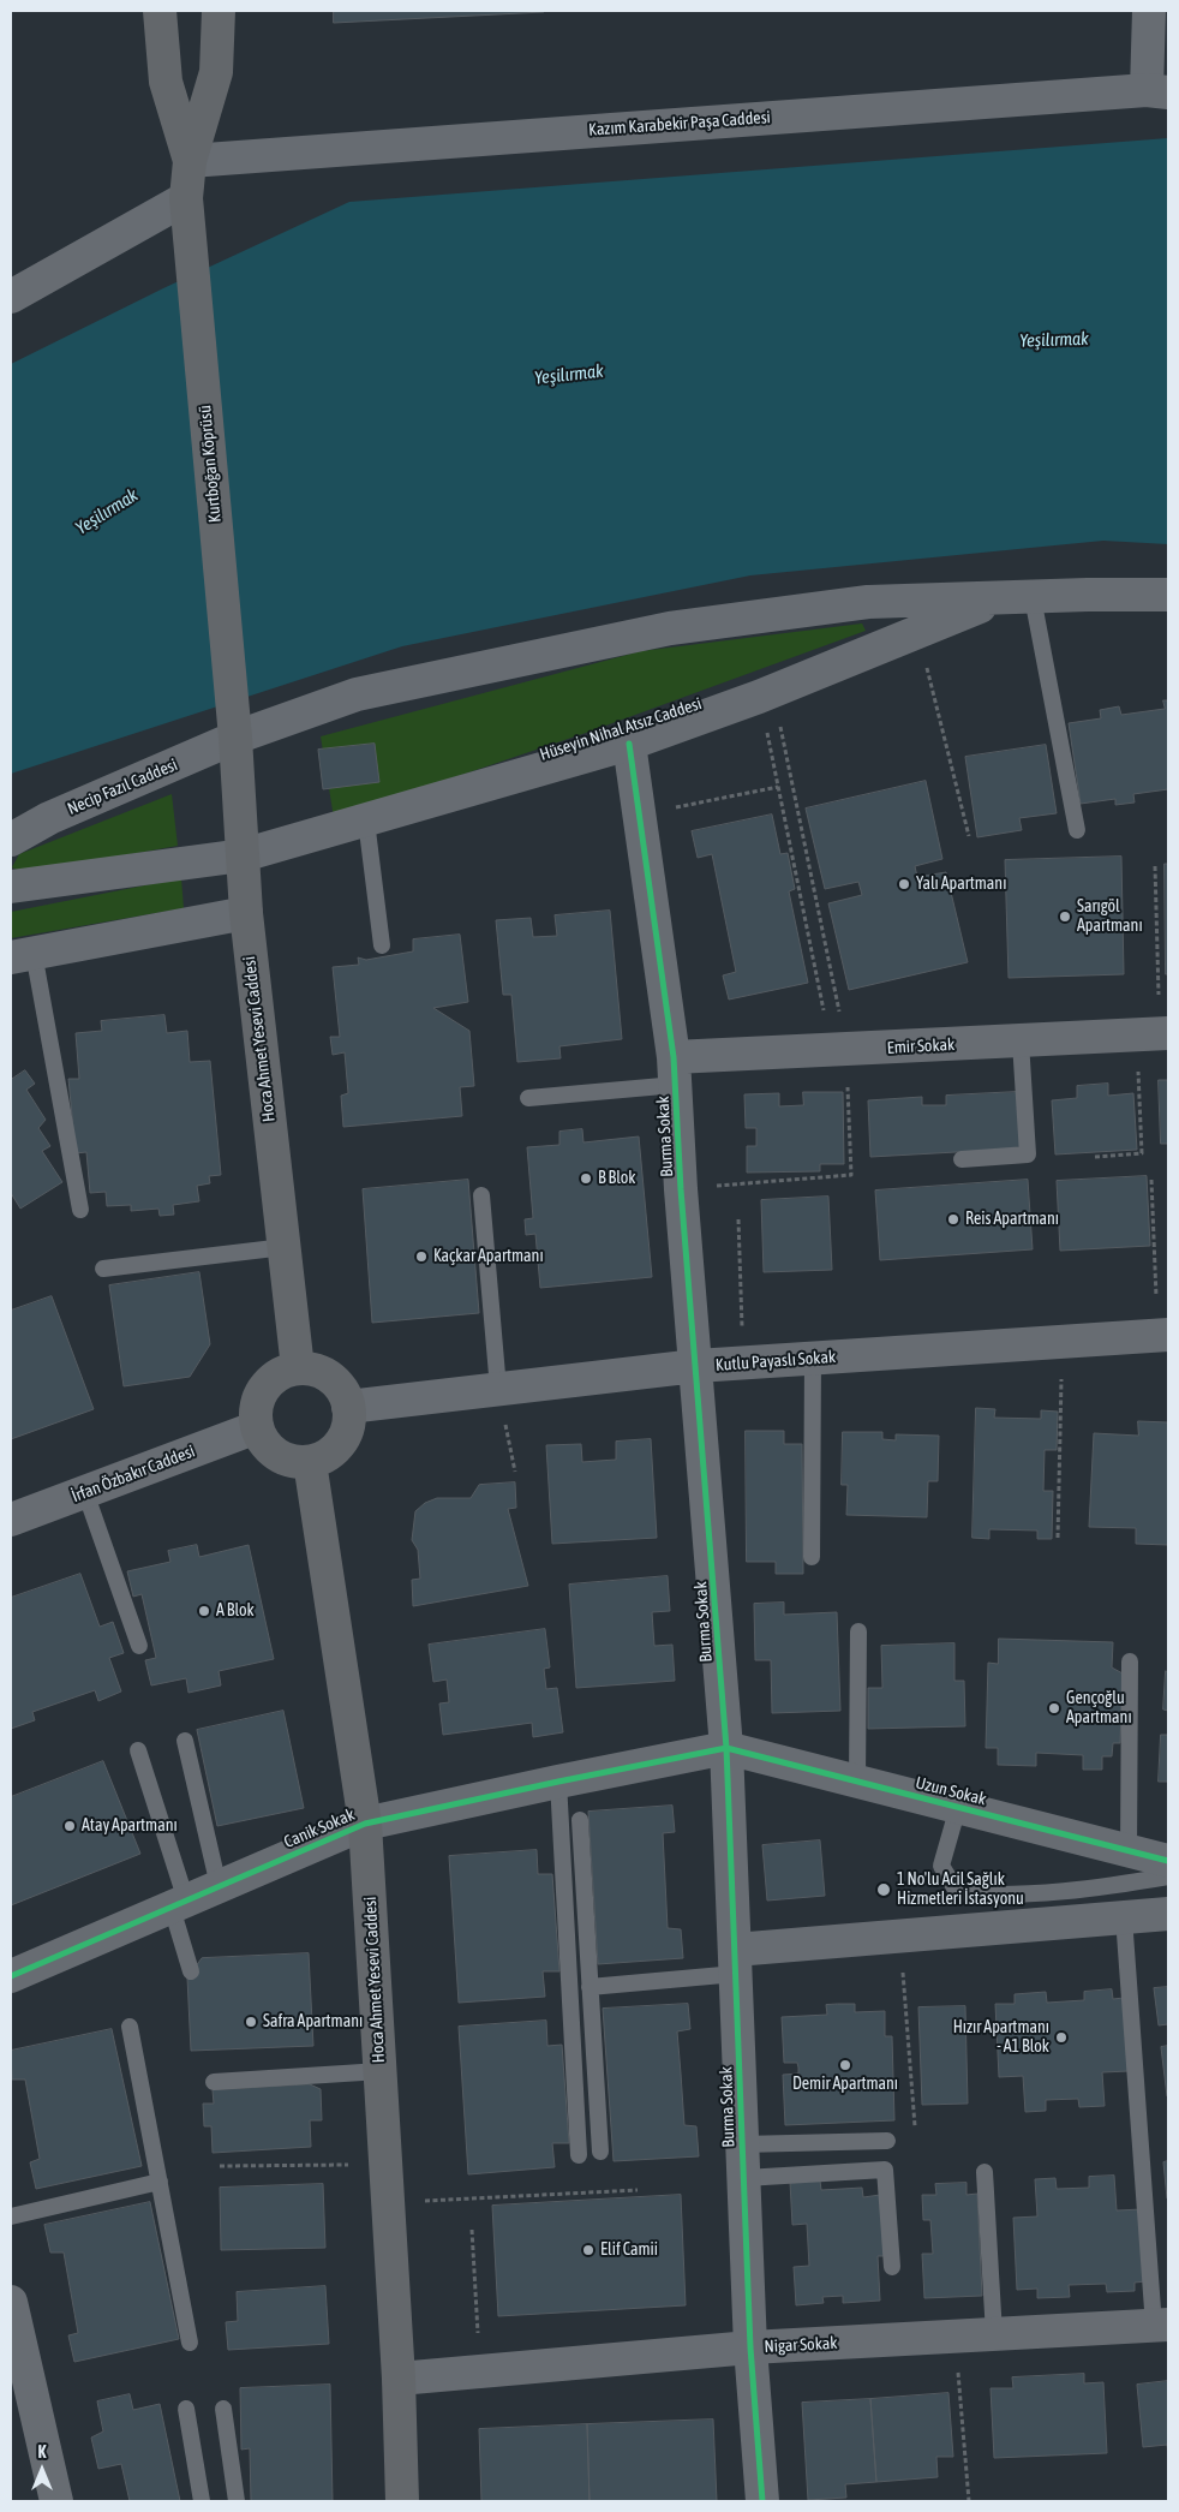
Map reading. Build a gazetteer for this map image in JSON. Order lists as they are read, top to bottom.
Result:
{
  "streets": {
    "main road": ["Kurtboğan Köprüsü", "Hoca Ahmet Yesevi Caddesi"],
    "street": [
      "Kazım Karabekir Paşa Caddesi",
      "Hüseyin Nihal Atsız Caddesi",
      "Necip Fazıl Caddesi",
      "Emir Sokak",
      "Burma Sokak",
      "Kutlu Payaslı Sokak",
      "İrfan Özbakır Caddesi",
      "Uzun Sokak",
      "Canik Sokak",
      "Nigar Sokak"
    ]
  },
  "crossings": [
    ["Kurtboğan Köprüsü", "Hüseyin Nihal Atsız Caddesi"],
    ["Kurtboğan Köprüsü", "Necip Fazıl Caddesi"],
    ["Kurtboğan Köprüsü", "Hoca Ahmet Yesevi Caddesi"],
    ["Hüseyin Nihal Atsız Caddesi", "Necip Fazıl Caddesi"],
    ["Hüseyin Nihal Atsız Caddesi", "Hoca Ahmet Yesevi Caddesi"],
    ["Hüseyin Nihal Atsız Caddesi", "Burma Sokak"],
    ["Necip Fazıl Caddesi", "Hoca Ahmet Yesevi Caddesi"],
    ["Hoca Ahmet Yesevi Caddesi", "Kutlu Payaslı Sokak"],
    ["Hoca Ahmet Yesevi Caddesi", "İrfan Özbakır Caddesi"],
    ["Hoca Ahmet Yesevi Caddesi", "Canik Sokak"],
    ["Hoca Ahmet Yesevi Caddesi", "Nigar Sokak"],
    ["Emir Sokak", "Burma Sokak"],
    ["Burma Sokak", "Kutlu Payaslı Sokak"],
    ["Burma Sokak", "Uzun Sokak"],
    ["Burma Sokak", "Canik Sokak"],
    ["Burma Sokak", "Nigar Sokak"],
    ["Kutlu Payaslı Sokak", "İrfan Özbakır Caddesi"],
    ["Uzun Sokak", "Canik Sokak"]
  ],
  "water": ["Yeşilırmak"],
  "places": [
    "Yalı Apartmanı",
    "Sarıgöl Apartmanı",
    "B Blok",
    "Reis Apartmanı",
    "Kaçkar Apartmanı",
    "A Blok",
    "Gençoğlu Apartmanı",
    "Atay Apartmanı",
    "1 No'lu Acil Sağlık Hizmetleri İstasyonu",
    "Safra Apartmanı",
    "Hızır Apartmanı - A1 Blok",
    "Demir Apartmanı",
    "Elif Camii"
  ],
  "north": "top"
}
